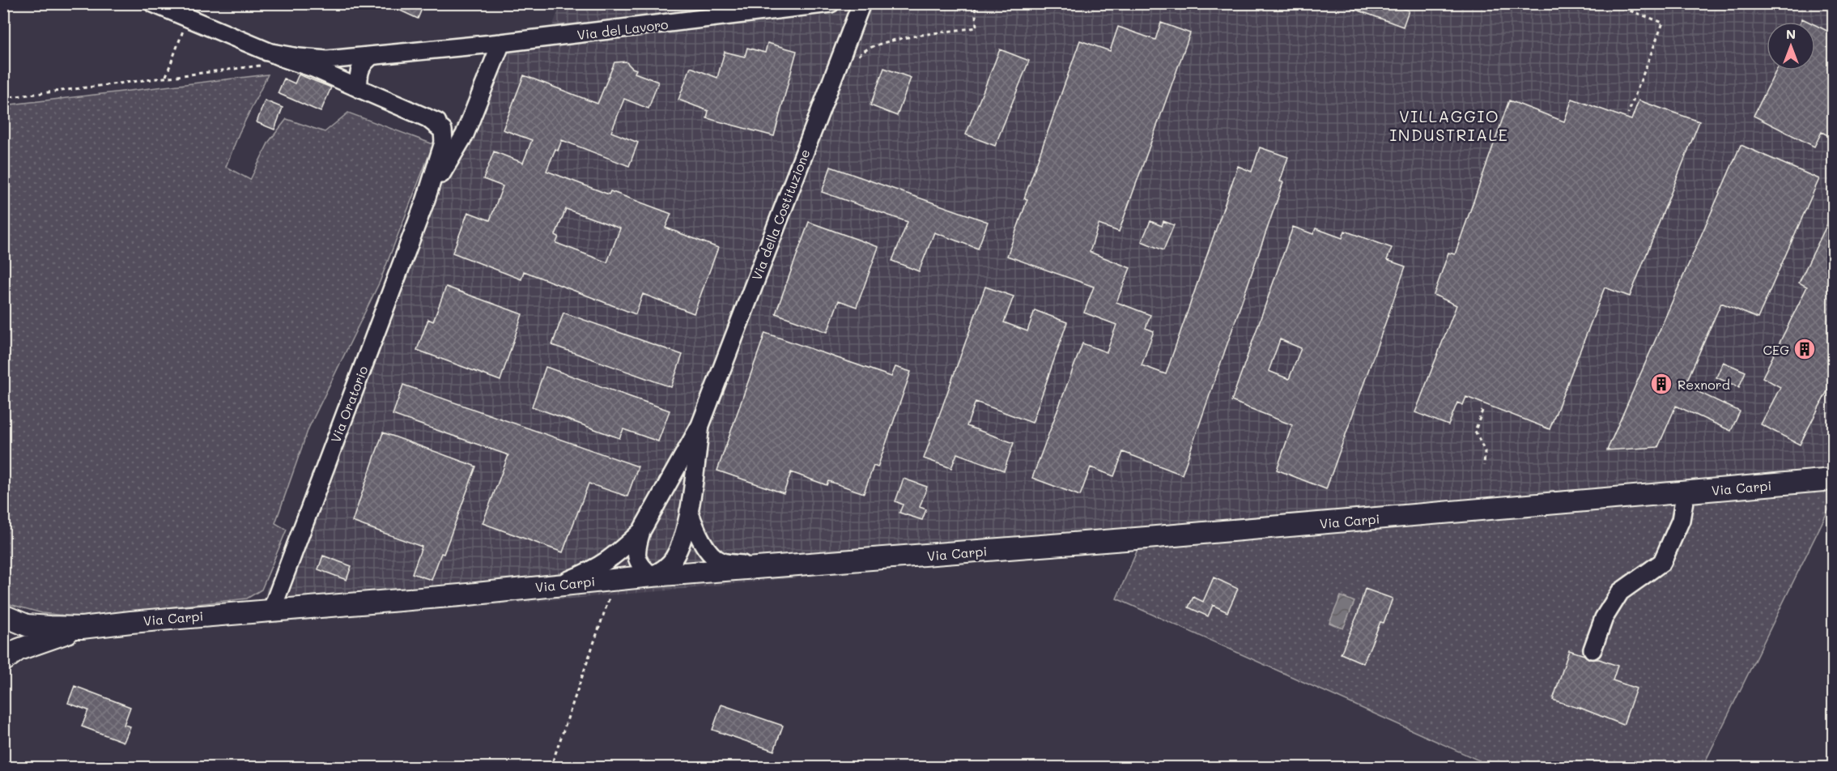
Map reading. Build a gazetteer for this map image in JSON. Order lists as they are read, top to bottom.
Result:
{
  "streets": {
    "main road": ["Via Carpi"],
    "street": ["Via del Lavoro", "Via della Costituzione", "Via Oratorio"]
  },
  "crossings": [
    ["Via del Lavoro", "Via Oratorio"],
    ["Via della Costituzione", "Via Carpi"],
    ["Via Oratorio", "Via Carpi"]
  ],
  "districts": ["VILLAGGIO INDUSTRIALE"],
  "places": {
    "building": ["CEG", "Rexnord"]
  },
  "north": "top"
}
